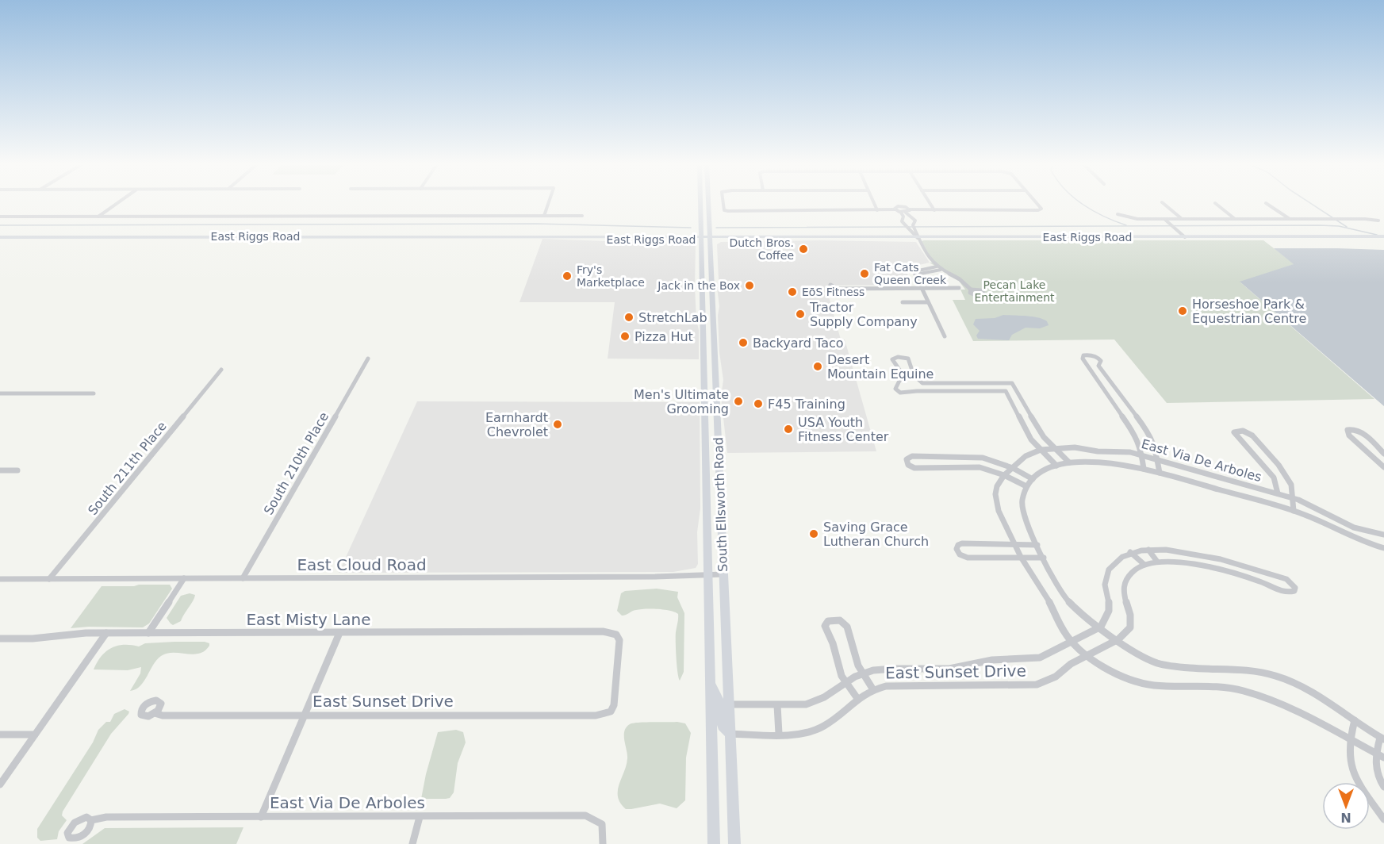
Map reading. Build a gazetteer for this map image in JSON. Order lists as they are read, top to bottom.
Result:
{
  "streets": {
    "main road": ["East Riggs Road", "South Ellsworth Road"],
    "street": [
      "East Via De Arboles",
      "South 210th Place",
      "South 211th Place",
      "East Cloud Road",
      "East Misty Lane",
      "East Sunset Drive"
    ]
  },
  "crossings": [
    ["East Riggs Road", "South Ellsworth Road"],
    ["East Via De Arboles", "East Sunset Drive"],
    ["South 210th Place", "East Cloud Road"],
    ["South 211th Place", "East Cloud Road"],
    ["South Ellsworth Road", "East Cloud Road"],
    ["South Ellsworth Road", "East Sunset Drive"],
    ["East Misty Lane", "East Sunset Drive"]
  ],
  "parks": ["Pecan Lake Entertainment"],
  "places": [
    "Dutch Bros. Coffee",
    "Fat Cats Queen Creek",
    "Fry's Marketplace",
    "Jack in the Box",
    "EōS Fitness",
    "Horseshoe Park & Equestrian Centre",
    "Tractor Supply Company",
    "StretchLab",
    "Pizza Hut",
    "Backyard Taco",
    "Desert Mountain Equine",
    "Men's Ultimate Grooming",
    "F45 Training",
    "Earnhardt Chevrolet",
    "USA Youth Fitness Center",
    "Saving Grace Lutheran Church"
  ],
  "north": "bottom"
}
